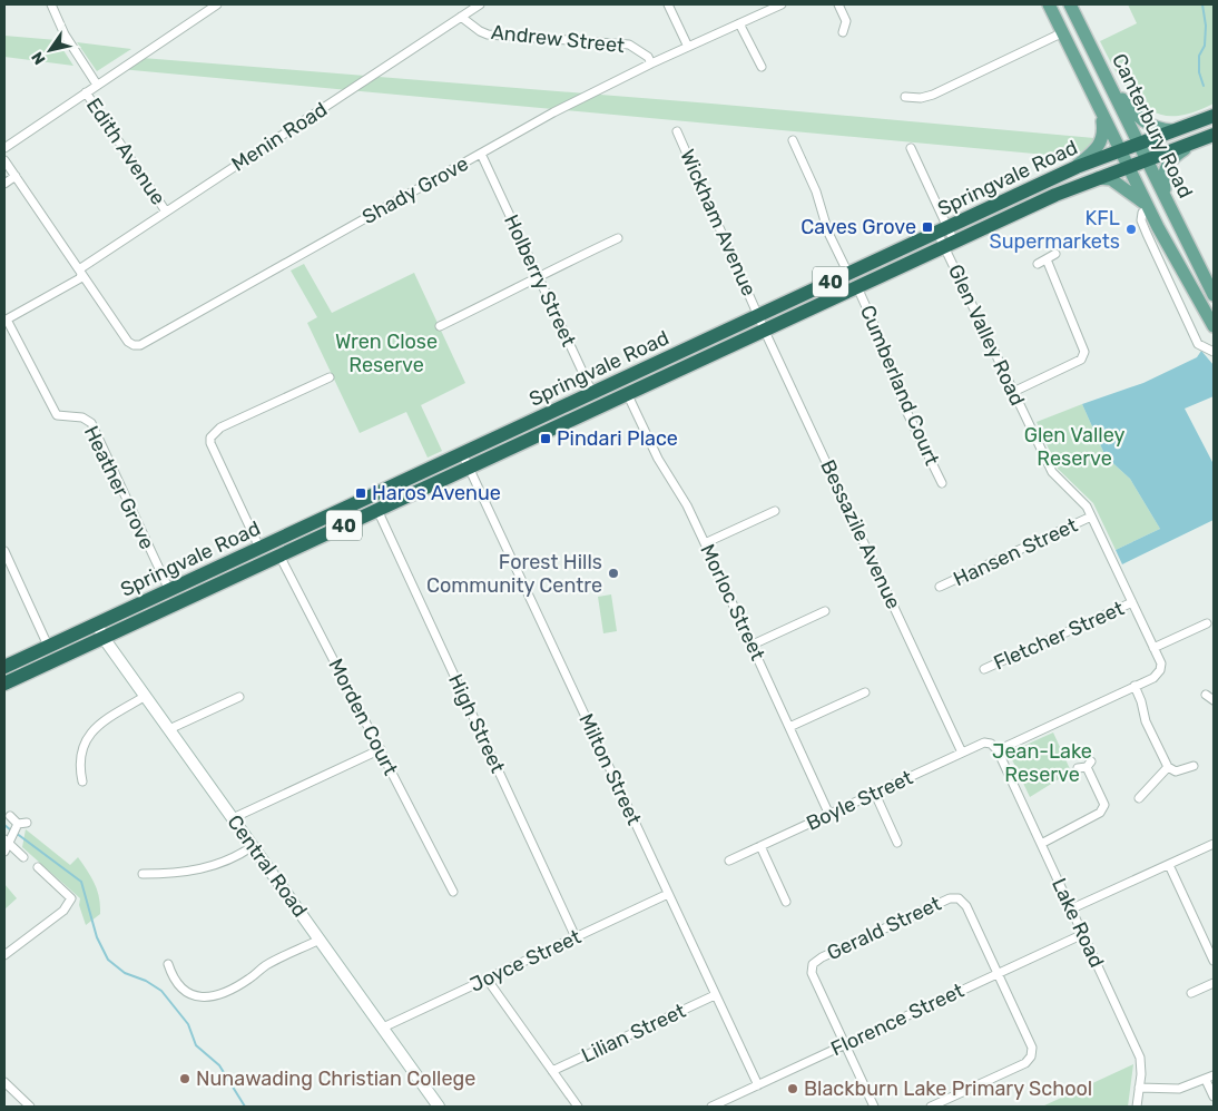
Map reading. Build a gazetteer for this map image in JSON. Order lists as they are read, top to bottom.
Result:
{
  "streets": {
    "highway": ["Springvale Road", "40"],
    "main road": ["Canterbury Road"],
    "street": [
      "Andrew Street",
      "Menin Road",
      "Edith Avenue",
      "Shady Grove",
      "Wickham Avenue",
      "Holberry Street",
      "Glen Valley Road",
      "Cumberland Court",
      "Heather Grove",
      "Bessazile Avenue",
      "Hansen Street",
      "Morloc Street",
      "Fletcher Street",
      "Morden Court",
      "High Street",
      "Milton Street",
      "Boyle Street",
      "Central Road",
      "Lake Road",
      "Gerald Street",
      "Joyce Street",
      "Florence Street",
      "Lilian Street"
    ]
  },
  "crossings": [
    ["Andrew Street", "Menin Road"],
    ["Andrew Street", "Shady Grove"],
    ["Canterbury Road", "Springvale Road"],
    ["Menin Road", "Edith Avenue"],
    ["Menin Road", "Shady Grove"],
    ["Menin Road", "Heather Grove"],
    ["Springvale Road", "Wickham Avenue"],
    ["Springvale Road", "Holberry Street"],
    ["Springvale Road", "Glen Valley Road"],
    ["Springvale Road", "Cumberland Court"],
    ["Springvale Road", "Heather Grove"],
    ["Springvale Road", "Bessazile Avenue"],
    ["Springvale Road", "Morloc Street"],
    ["Springvale Road", "Morden Court"],
    ["Springvale Road", "High Street"],
    ["Springvale Road", "Milton Street"],
    ["Springvale Road", "Central Road"],
    ["Shady Grove", "Holberry Street"],
    ["Wickham Avenue", "Bessazile Avenue"],
    ["Glen Valley Road", "Hansen Street"],
    ["Glen Valley Road", "Fletcher Street"],
    ["Glen Valley Road", "Boyle Street"],
    ["Bessazile Avenue", "Boyle Street"],
    ["Morloc Street", "Boyle Street"],
    ["High Street", "Joyce Street"],
    ["Milton Street", "Joyce Street"],
    ["Milton Street", "Florence Street"],
    ["Milton Street", "Lilian Street"],
    ["Boyle Street", "Lake Road"],
    ["Central Road", "Joyce Street"],
    ["Lake Road", "Florence Street"],
    ["Gerald Street", "Florence Street"]
  ],
  "parks": ["Wren Close Reserve", "Glen Valley Reserve", "Jean-Lake Reserve"],
  "places": {
    "transit": ["Caves Grove", "Pindari Place", "Haros Avenue"],
    "other": [
      "KFL Supermarkets",
      "Forest Hills Community Centre",
      "Nunawading Christian College",
      "Blackburn Lake Primary School"
    ]
  },
  "north": "bottom left"
}
